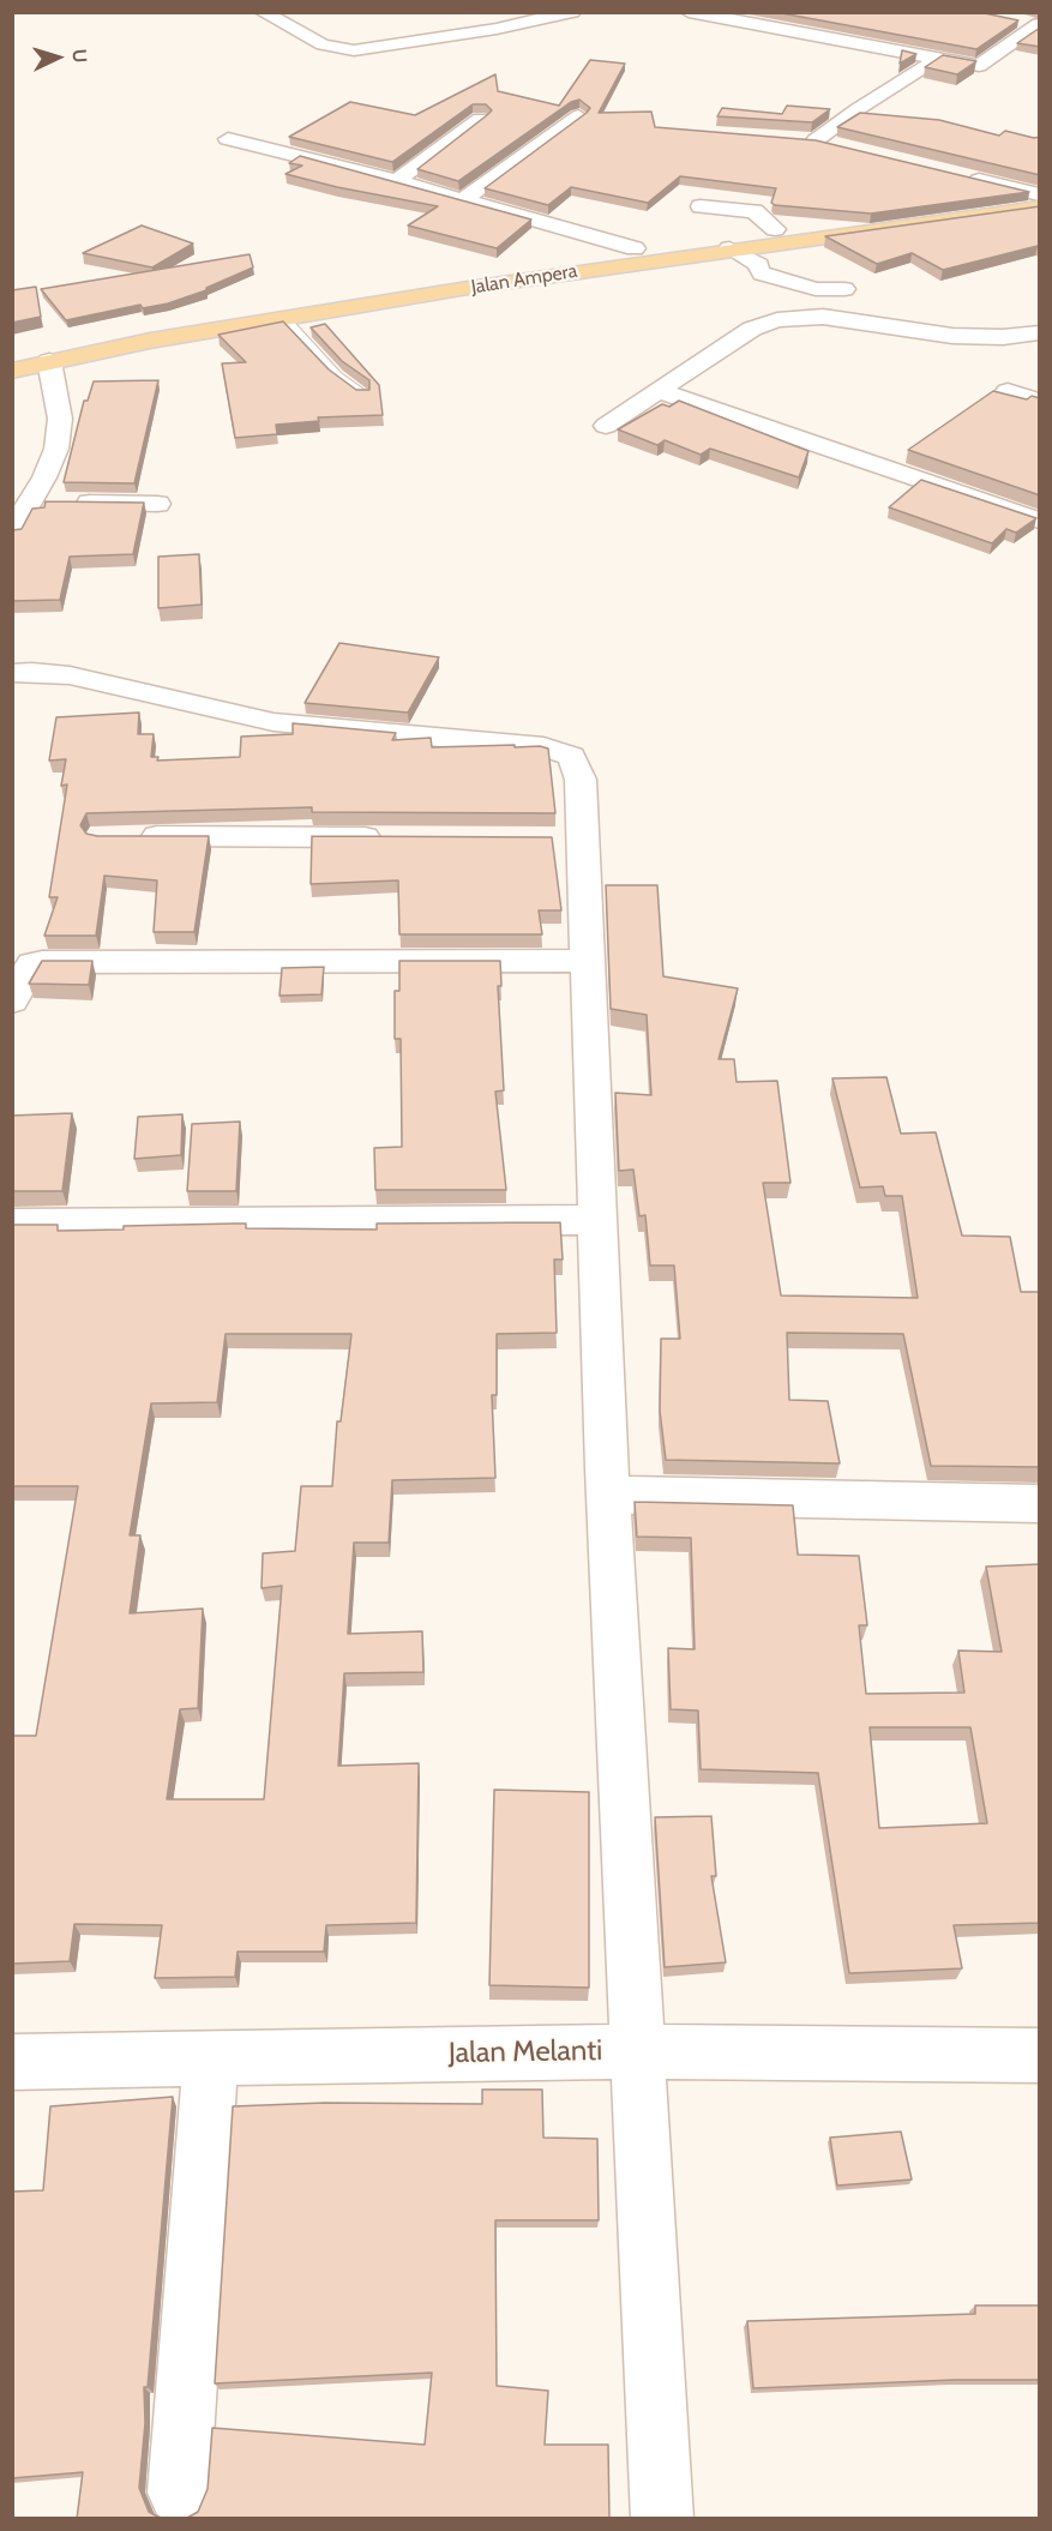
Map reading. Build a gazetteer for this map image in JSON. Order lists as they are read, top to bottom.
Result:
{
  "streets": {
    "main road": ["Jalan Ampera"],
    "street": ["Jalan Melanti"]
  },
  "north": "right"
}
